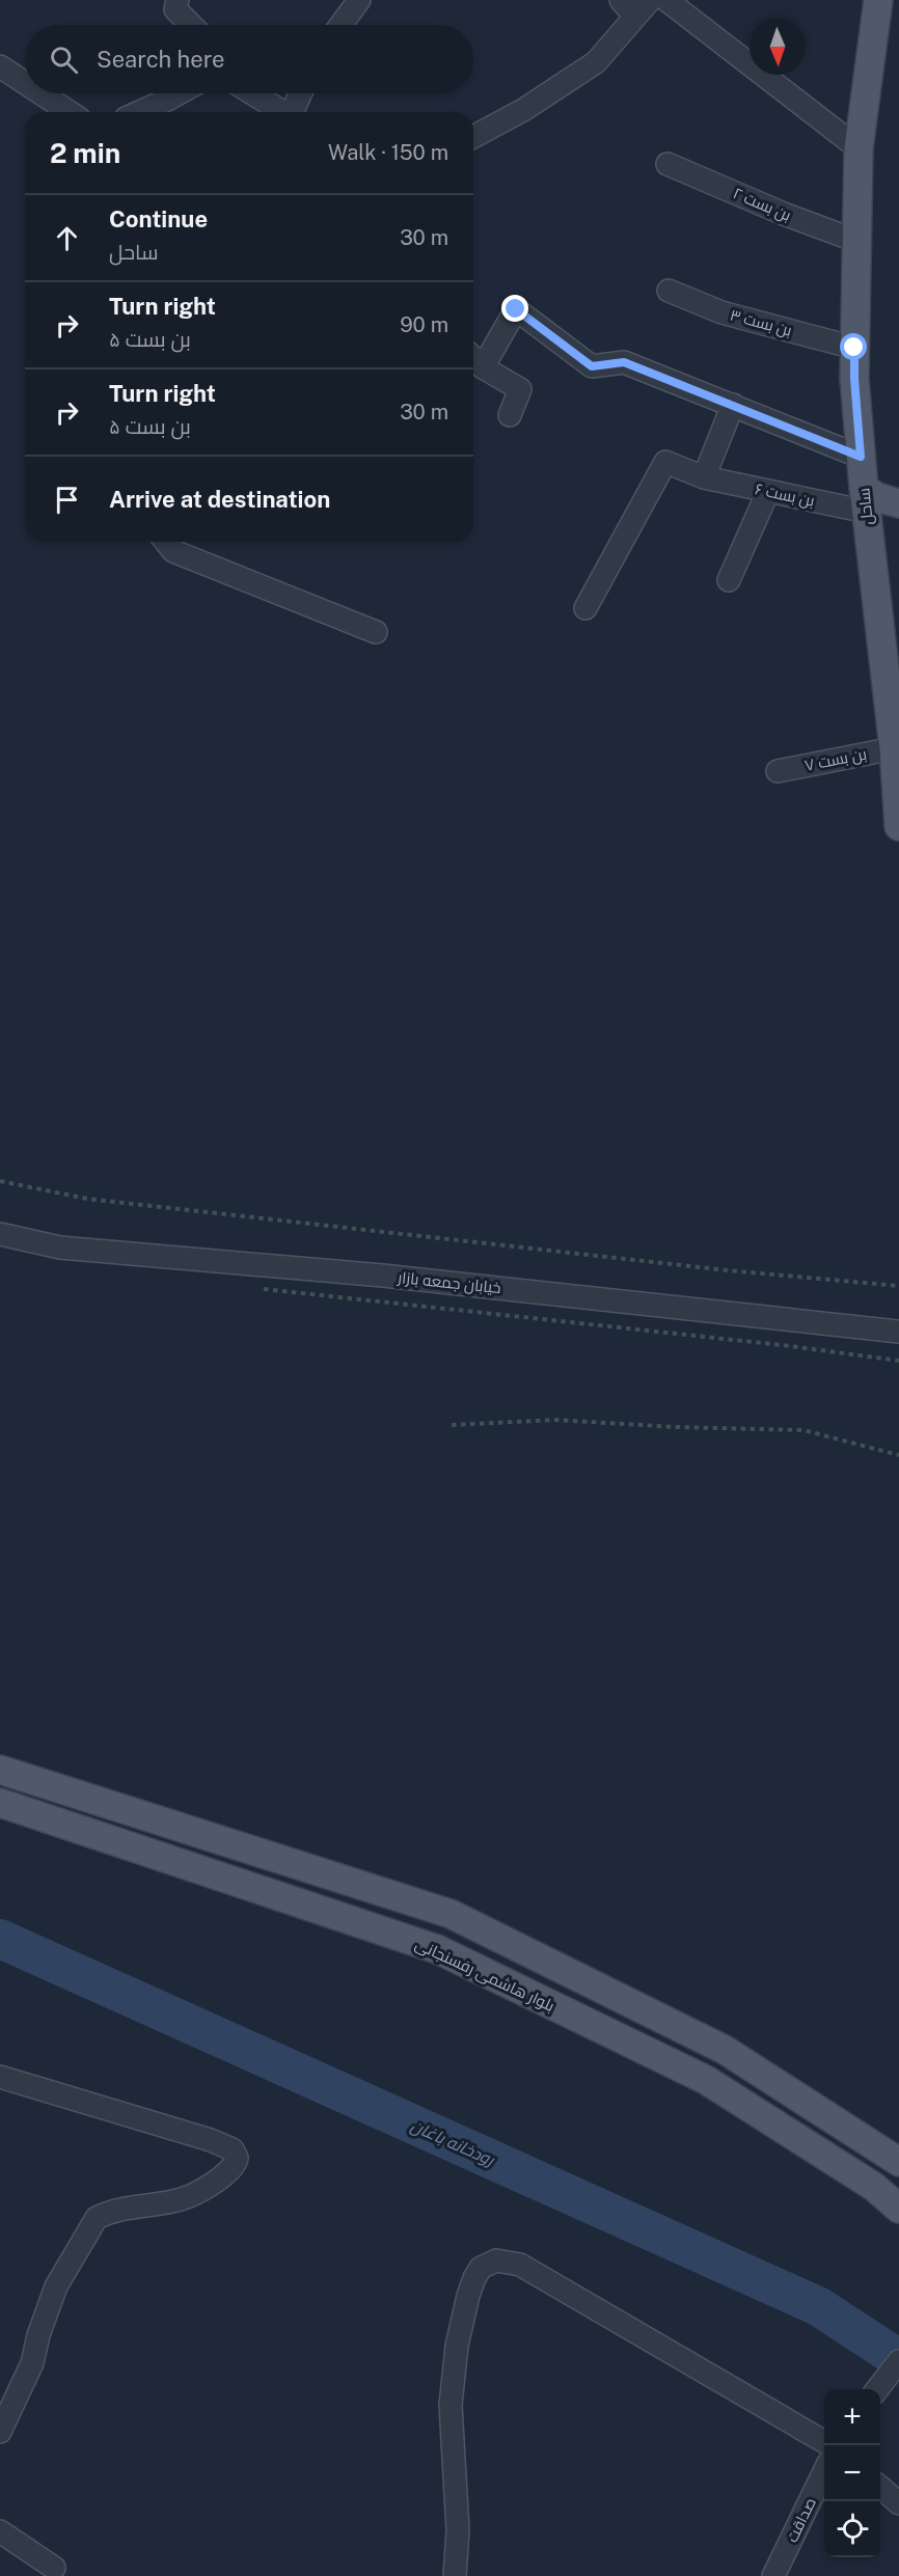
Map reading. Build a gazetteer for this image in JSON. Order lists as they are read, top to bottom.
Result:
{
  "streets": {
    "main road": ["ساحل", "بلوار هاشمی رفسنجانی"],
    "street": [
      "بن بست ۲",
      "بن بست ۳",
      "بن بست ۶",
      "بن بست ۷",
      "خیابان جمعه بازار",
      "صداقت"
    ]
  },
  "crossings": [
    ["بن بست ۲", "ساحل"],
    ["بن بست ۳", "ساحل"],
    ["بن بست ۶", "ساحل"],
    ["ساحل", "بن بست ۷"]
  ],
  "water": ["رودخانه باغان"],
  "north": "bottom",
  "page": {
    "search": "Search here",
    "heading": ["2 min", "Walk · 150 m"],
    "list": [
      ["Continue", "ساحل", "30 m"],
      ["Turn right", "بن بست ۵", "90 m"],
      ["Turn right", "بن بست ۵", "30 m"],
      "Arrive at destination"
    ],
    "map_buttons": ["+", "−"]
  }
}
